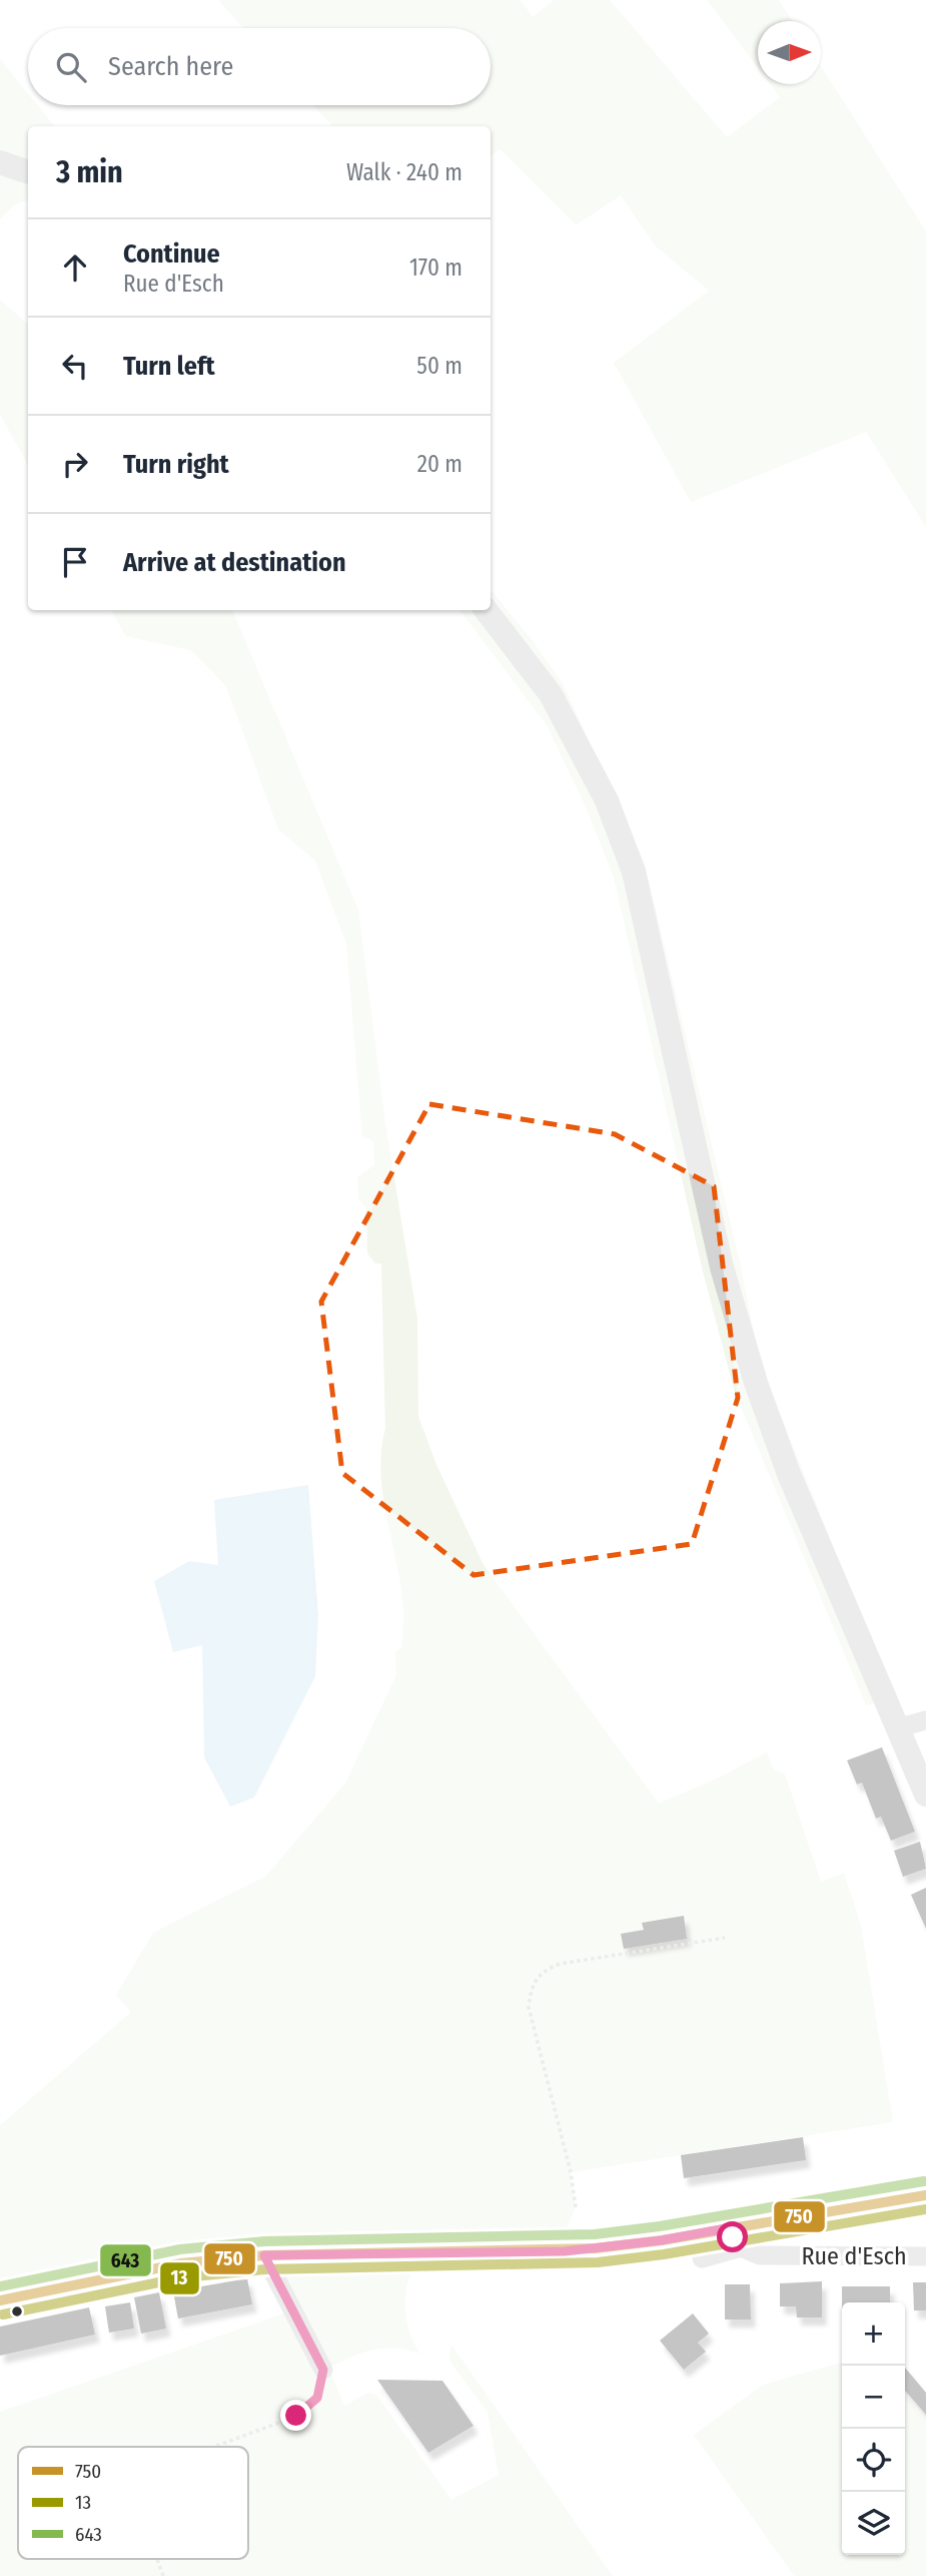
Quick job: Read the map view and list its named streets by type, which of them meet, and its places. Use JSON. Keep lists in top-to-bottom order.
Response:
{
  "streets": {
    "main road": ["Rue d'Esch"]
  },
  "lines": ["transit line 643", "transit line 750", "transit line 13"],
  "legend": ["750", "13", "643"],
  "north": "right",
  "page": {
    "search": "Search here",
    "heading": ["3 min", "Walk · 240 m"],
    "list": [
      ["Continue", "Rue d'Esch", "170 m"],
      ["Turn left", "50 m"],
      ["Turn right", "20 m"],
      "Arrive at destination"
    ],
    "map_buttons": ["+", "−"]
  }
}
